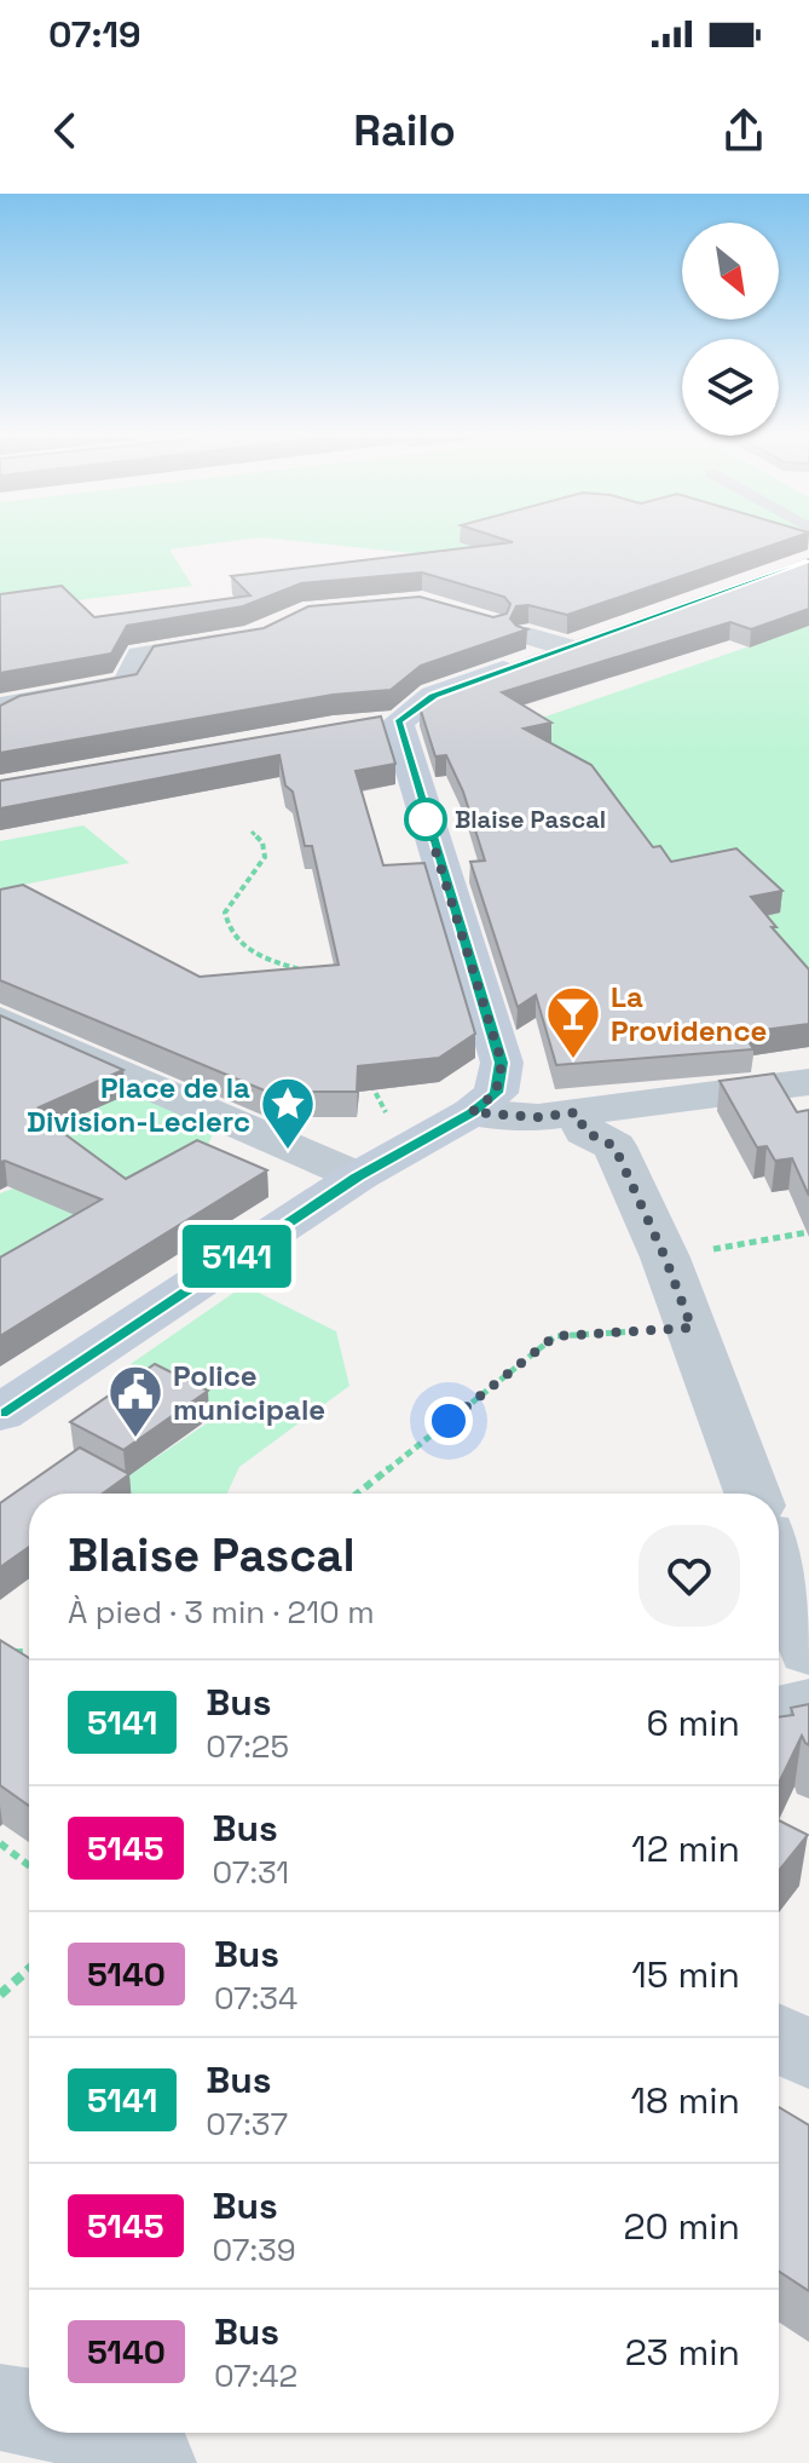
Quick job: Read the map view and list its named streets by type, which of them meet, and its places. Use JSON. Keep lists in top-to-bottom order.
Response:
{
  "places": {
    "other": ["Blaise Pascal"],
    "bar": ["La Providence"],
    "place": ["Place de la Division-Leclerc"],
    "public building": ["Police municipale"]
  },
  "lines": ["bus line 5141"],
  "north": "bottom right",
  "page": {
    "status": "07:19",
    "header": "Railo",
    "on_map": "5141",
    "heading": ["Blaise Pascal", "À pied · 3 min · 210 m"],
    "list": [
      {
        "mark": "5141",
        "name": "Bus",
        "note": "07:25",
        "value": "6 min"
      },
      {
        "mark": "5145",
        "name": "Bus",
        "note": "07:31",
        "value": "12 min"
      },
      {
        "mark": "5140",
        "name": "Bus",
        "note": "07:34",
        "value": "15 min"
      },
      {
        "mark": "5141",
        "name": "Bus",
        "note": "07:37",
        "value": "18 min"
      },
      {
        "mark": "5145",
        "name": "Bus",
        "note": "07:39",
        "value": "20 min"
      },
      {
        "mark": "5140",
        "name": "Bus",
        "note": "07:42",
        "value": "23 min"
      }
    ]
  }
}
